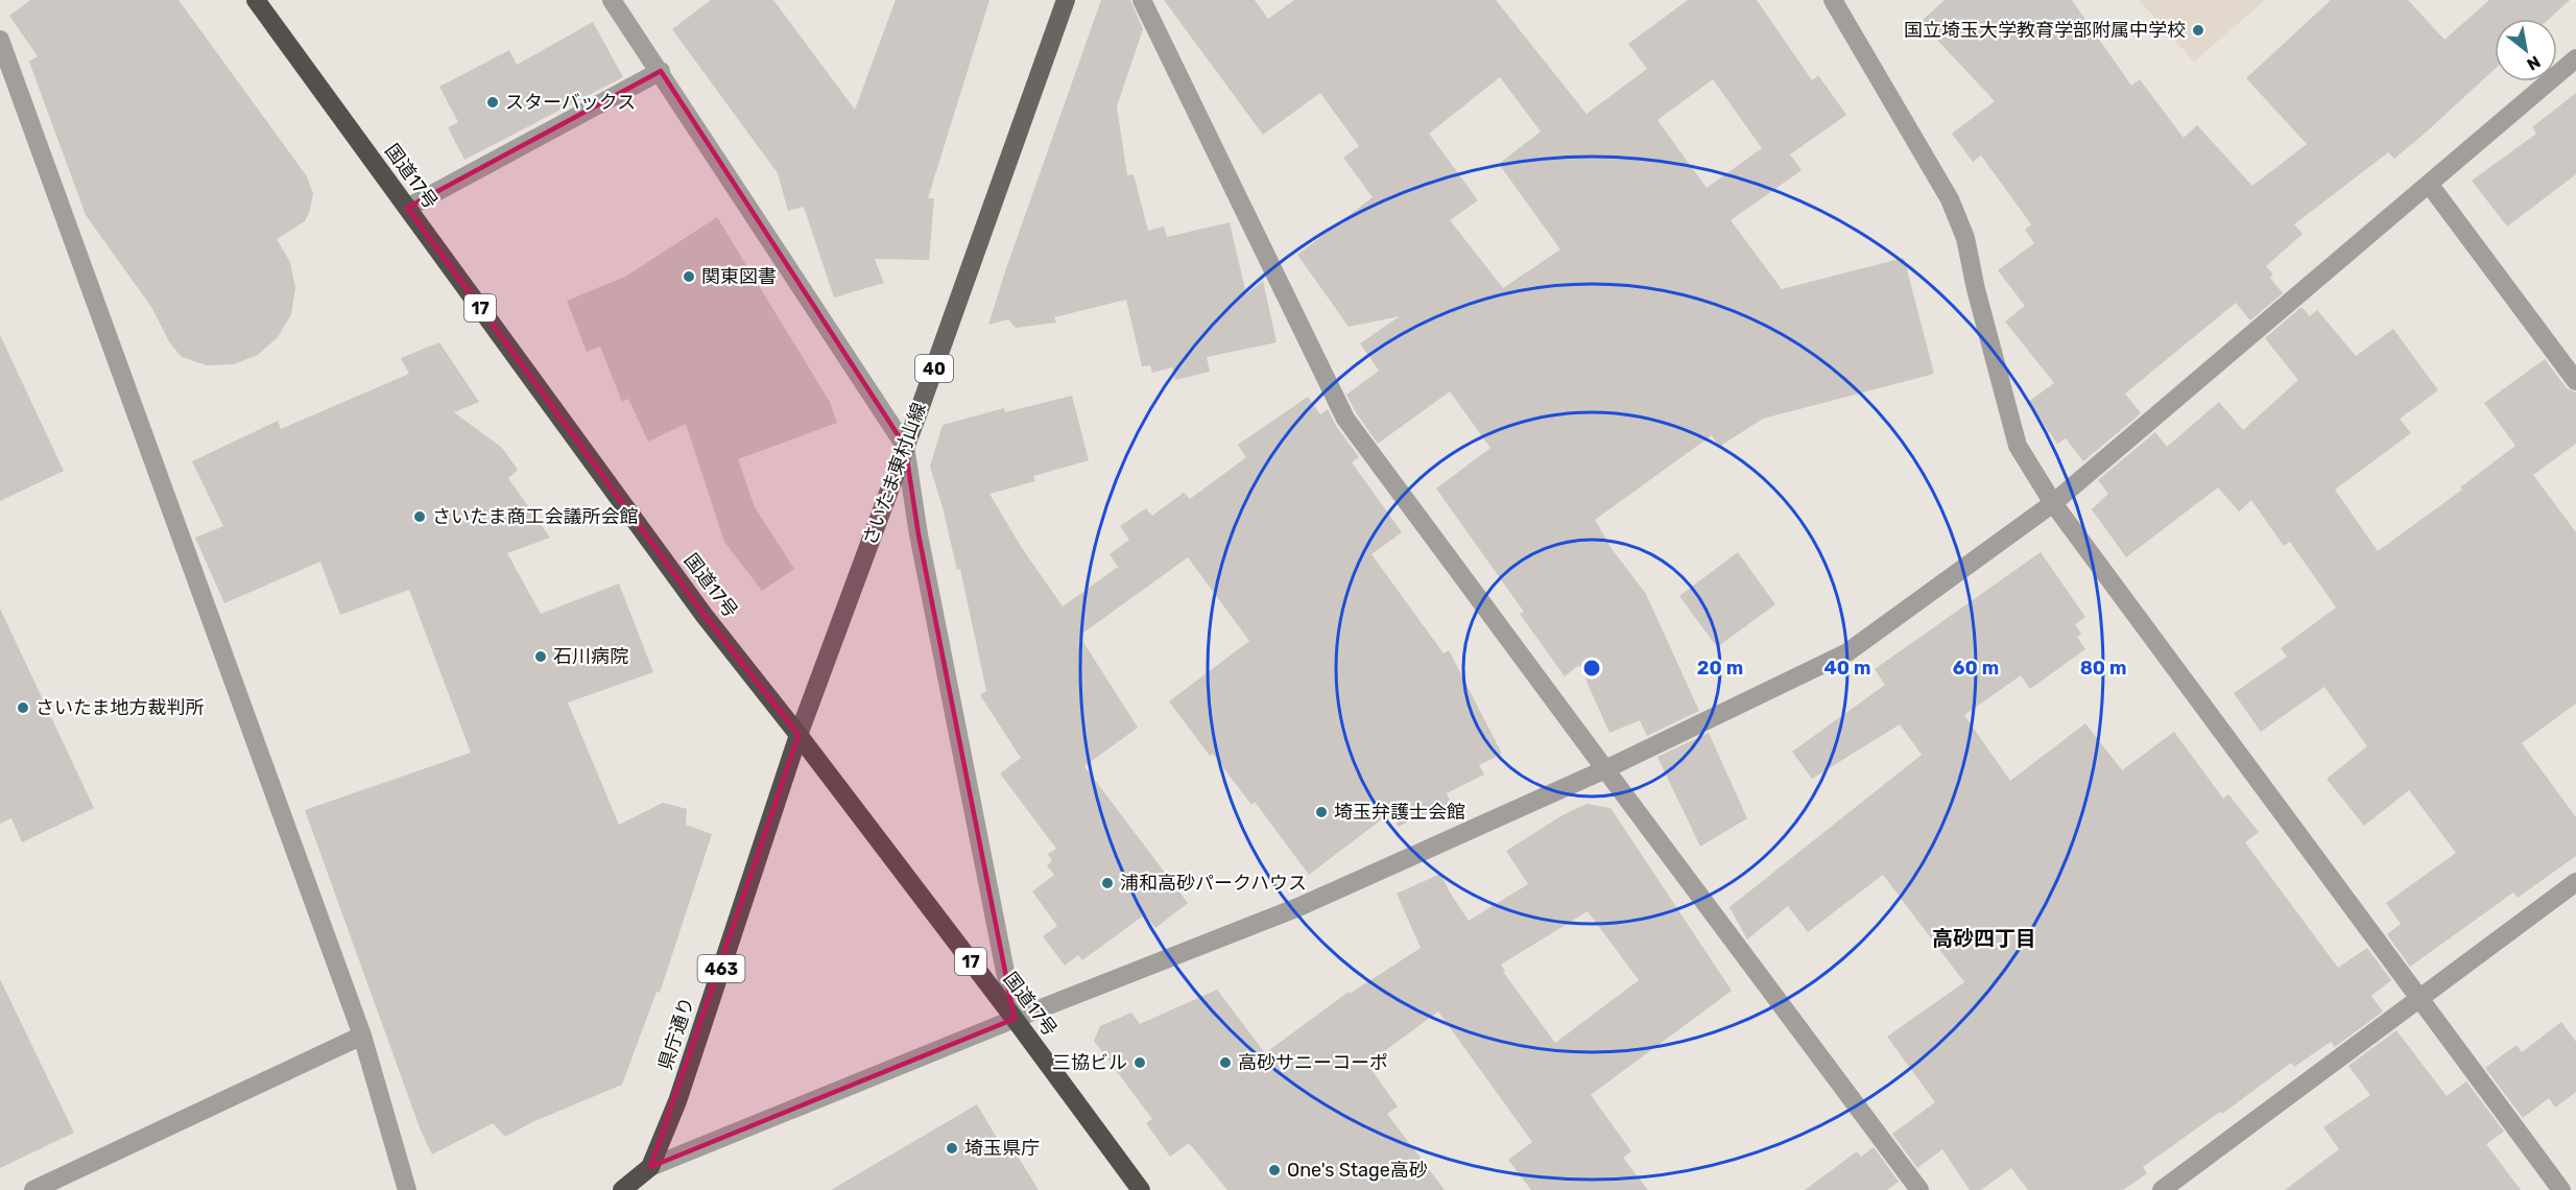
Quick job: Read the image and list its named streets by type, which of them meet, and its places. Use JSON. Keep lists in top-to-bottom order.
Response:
{
  "streets": {
    "highway": [
      "国道17号",
      "17",
      "463",
      "県庁通り"
    ],
    "main road": ["40", "さいたま東村山線"]
  },
  "crossings": [
    ["国道17号", "さいたま東村山線"],
    ["国道17号", "県庁通り"],
    ["さいたま東村山線", "県庁通り"]
  ],
  "districts": ["高砂四丁目"],
  "places": [
    "国立埼玉大学教育学部附属中学校",
    "スターバックス",
    "関東図書",
    "さいたま商工会議所会館",
    "石川病院",
    "さいたま地方裁判所",
    "埼玉弁護士会館",
    "浦和高砂パークハウス",
    "三協ビル",
    "高砂サニーコーポ",
    "埼玉県庁",
    "One's Stage高砂"
  ],
  "north": "bottom right",
  "rings": [
    "20 m",
    "40 m",
    "60 m",
    "80 m"
  ]
}
